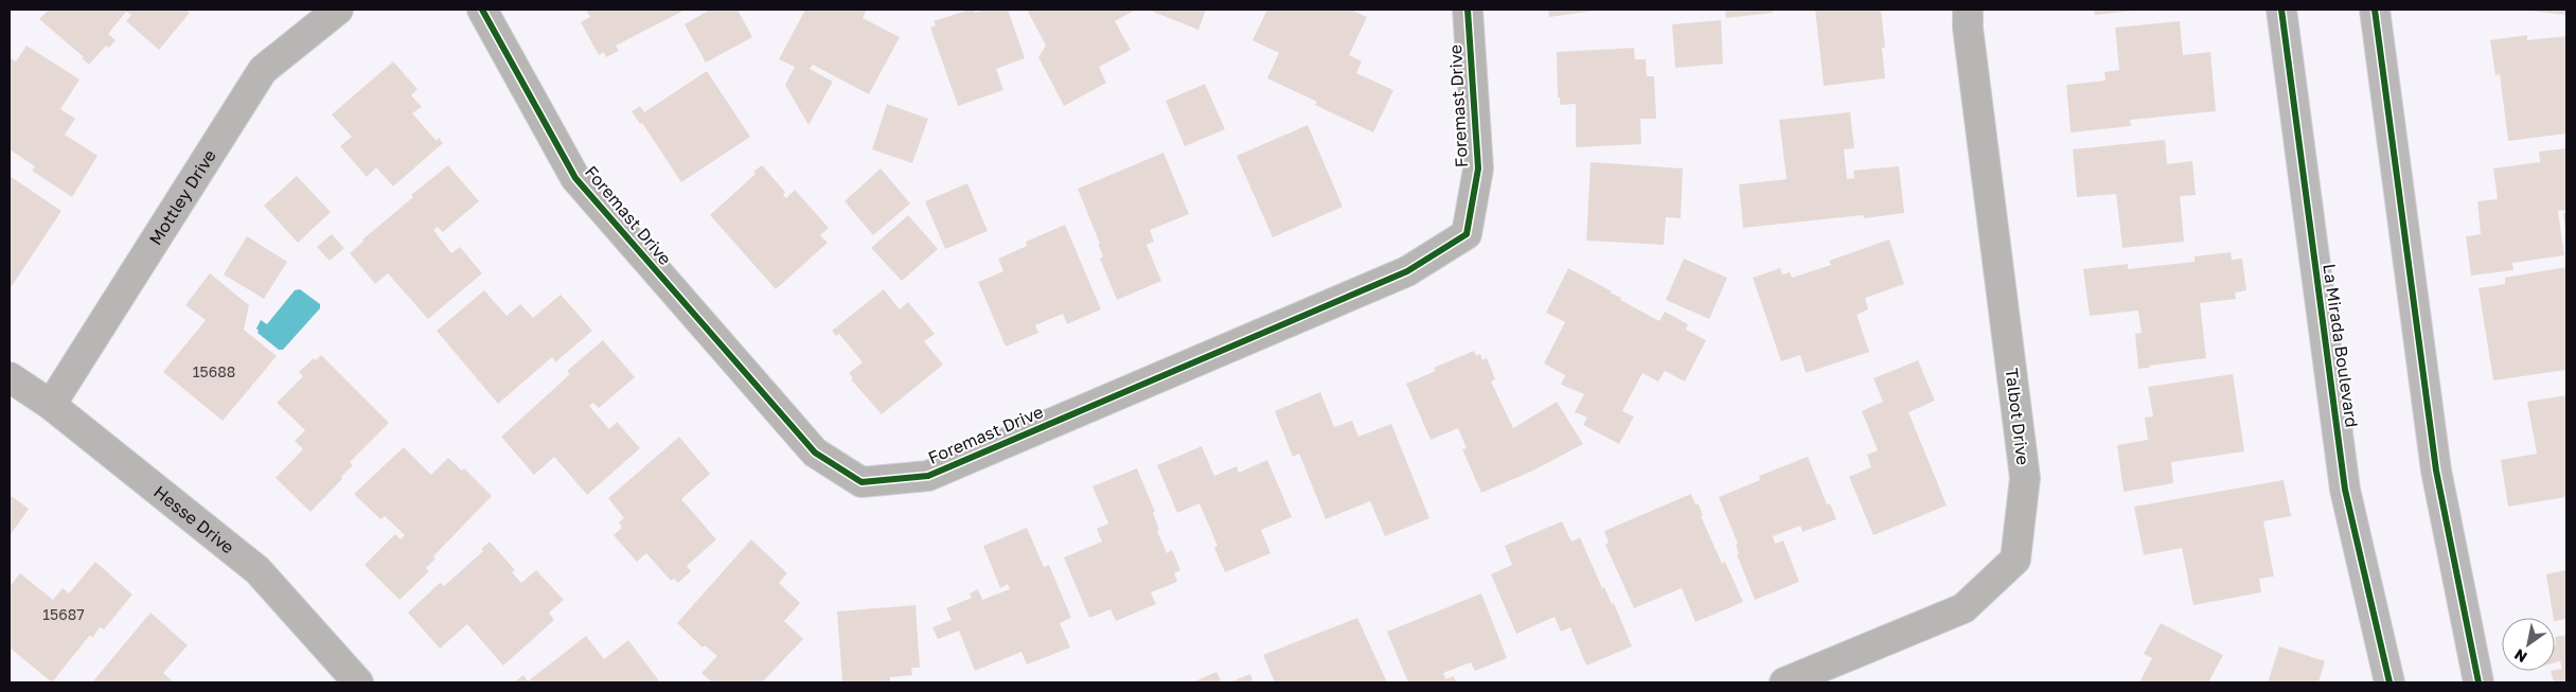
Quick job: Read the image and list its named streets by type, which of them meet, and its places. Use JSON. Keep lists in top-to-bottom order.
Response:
{
  "streets": {
    "main road": ["La Mirada Boulevard"],
    "street": [
      "Foremast Drive",
      "Mottley Drive",
      "Talbot Drive",
      "Hesse Drive"
    ]
  },
  "crossings": [
    ["Mottley Drive", "Hesse Drive"]
  ],
  "house_numbers": ["15688", "15687"],
  "north": "bottom left"
}
